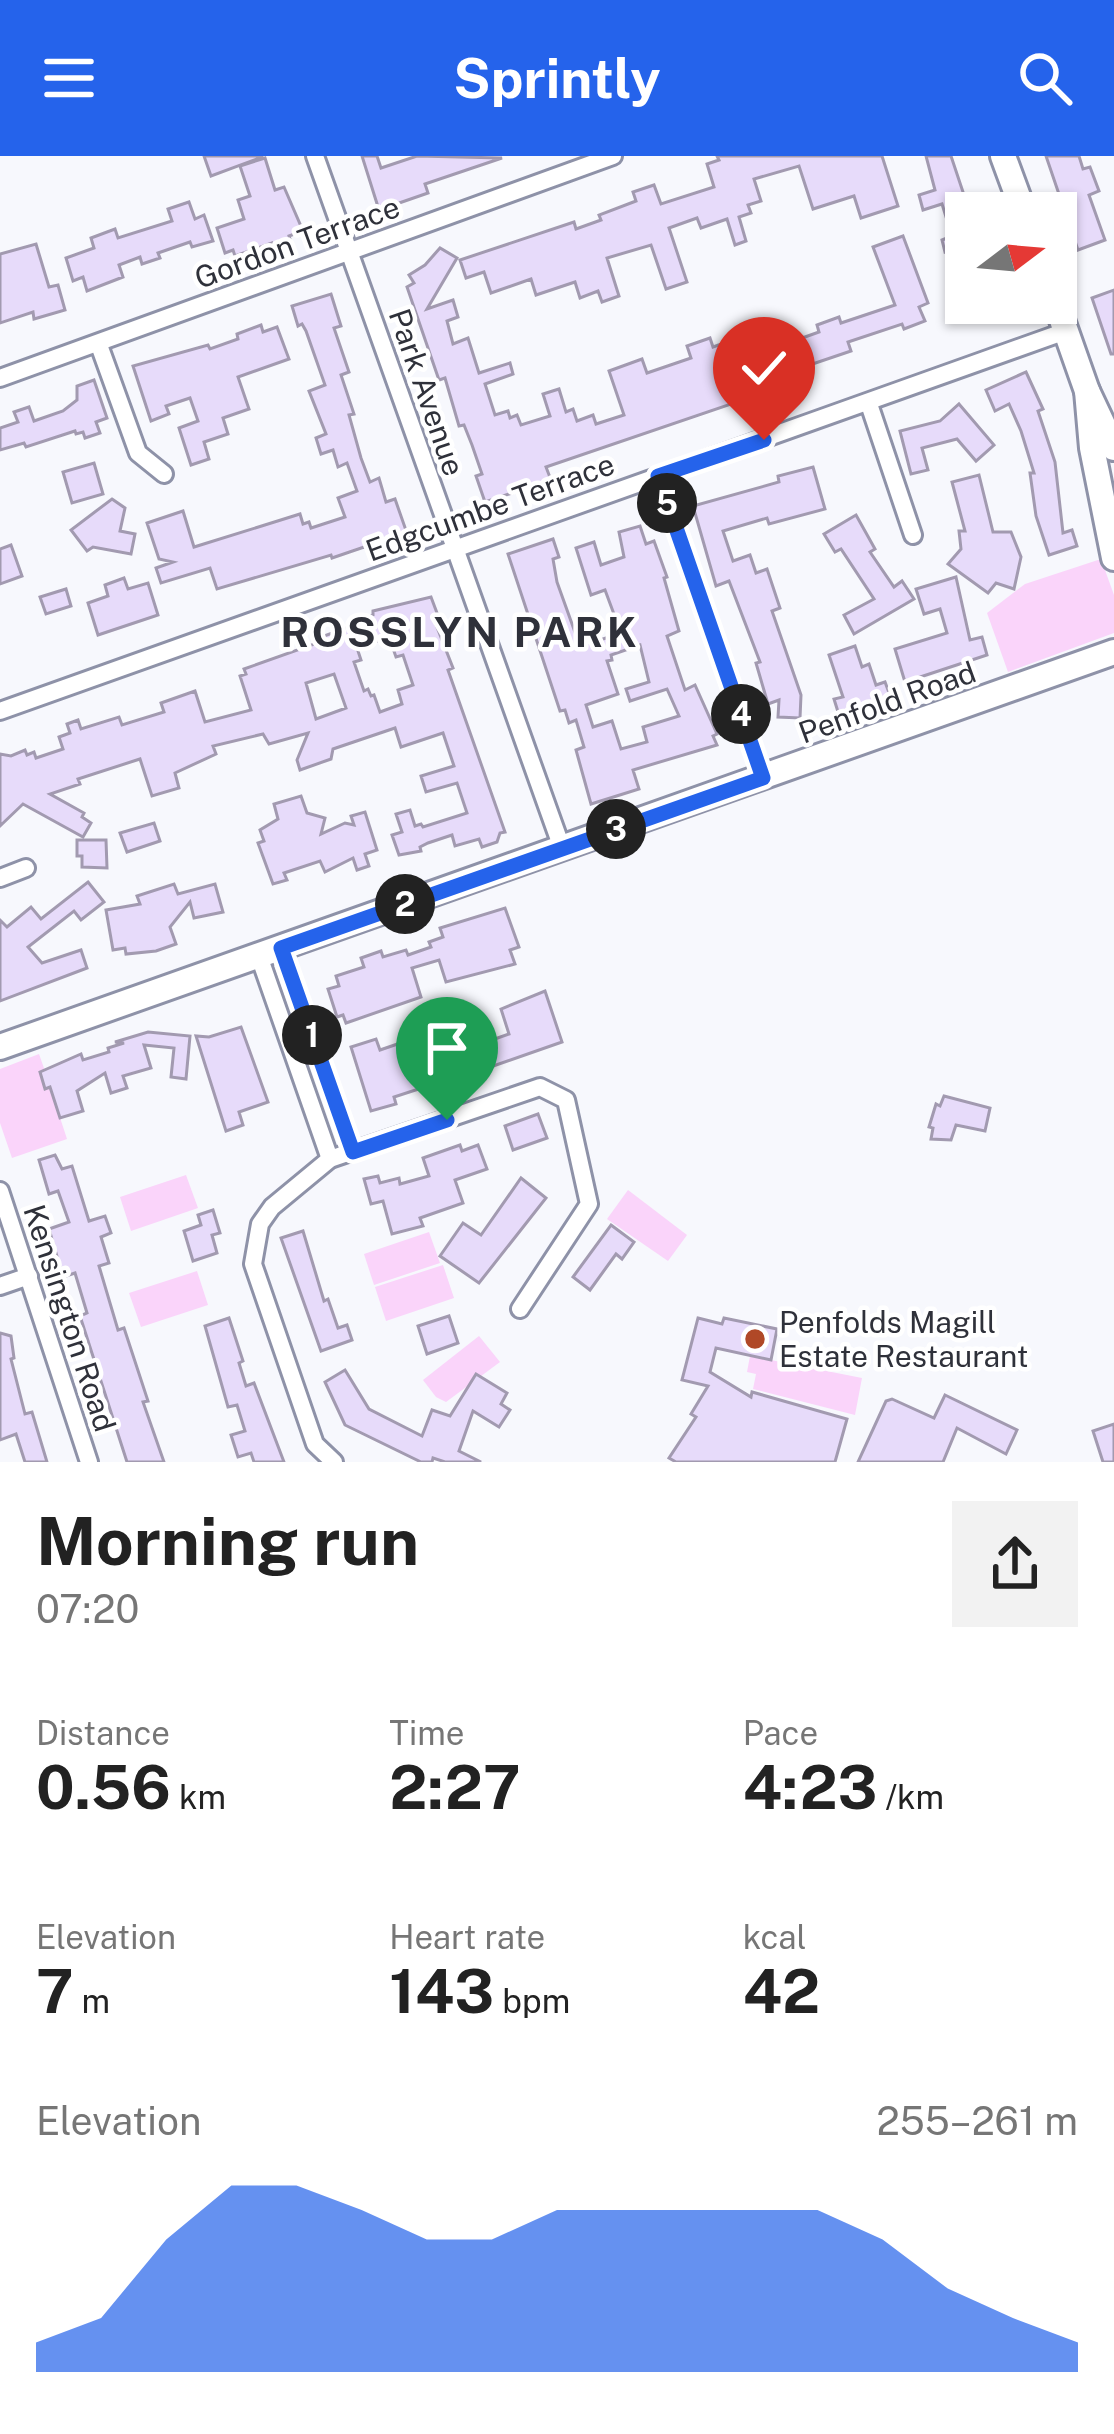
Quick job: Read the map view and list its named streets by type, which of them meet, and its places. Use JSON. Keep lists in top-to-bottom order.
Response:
{
  "streets": {
    "main road": ["Penfold Road"],
    "street": [
      "Gordon Terrace",
      "Park Avenue",
      "Edgcumbe Terrace",
      "Kensington Road"
    ]
  },
  "crossings": [
    ["Gordon Terrace", "Park Avenue"],
    ["Park Avenue", "Edgcumbe Terrace"],
    ["Park Avenue", "Penfold Road"]
  ],
  "districts": ["ROSSLYN PARK"],
  "places": ["Penfolds Magill Estate Restaurant"],
  "north": "right",
  "page": {
    "header": "Sprintly",
    "pins": [
      "5",
      "4",
      "3",
      "2",
      "1"
    ],
    "heading": ["Morning run", "07:20"],
    "stats": [
      ["Distance", "0.56 km"],
      ["Time", "2:27"],
      ["Pace", "4:23 /km"],
      ["Elevation", "7 m"],
      ["Heart rate", "143 bpm"],
      ["kcal", "42"]
    ],
    "chart": ["Elevation", "255–261 m"]
  }
}
